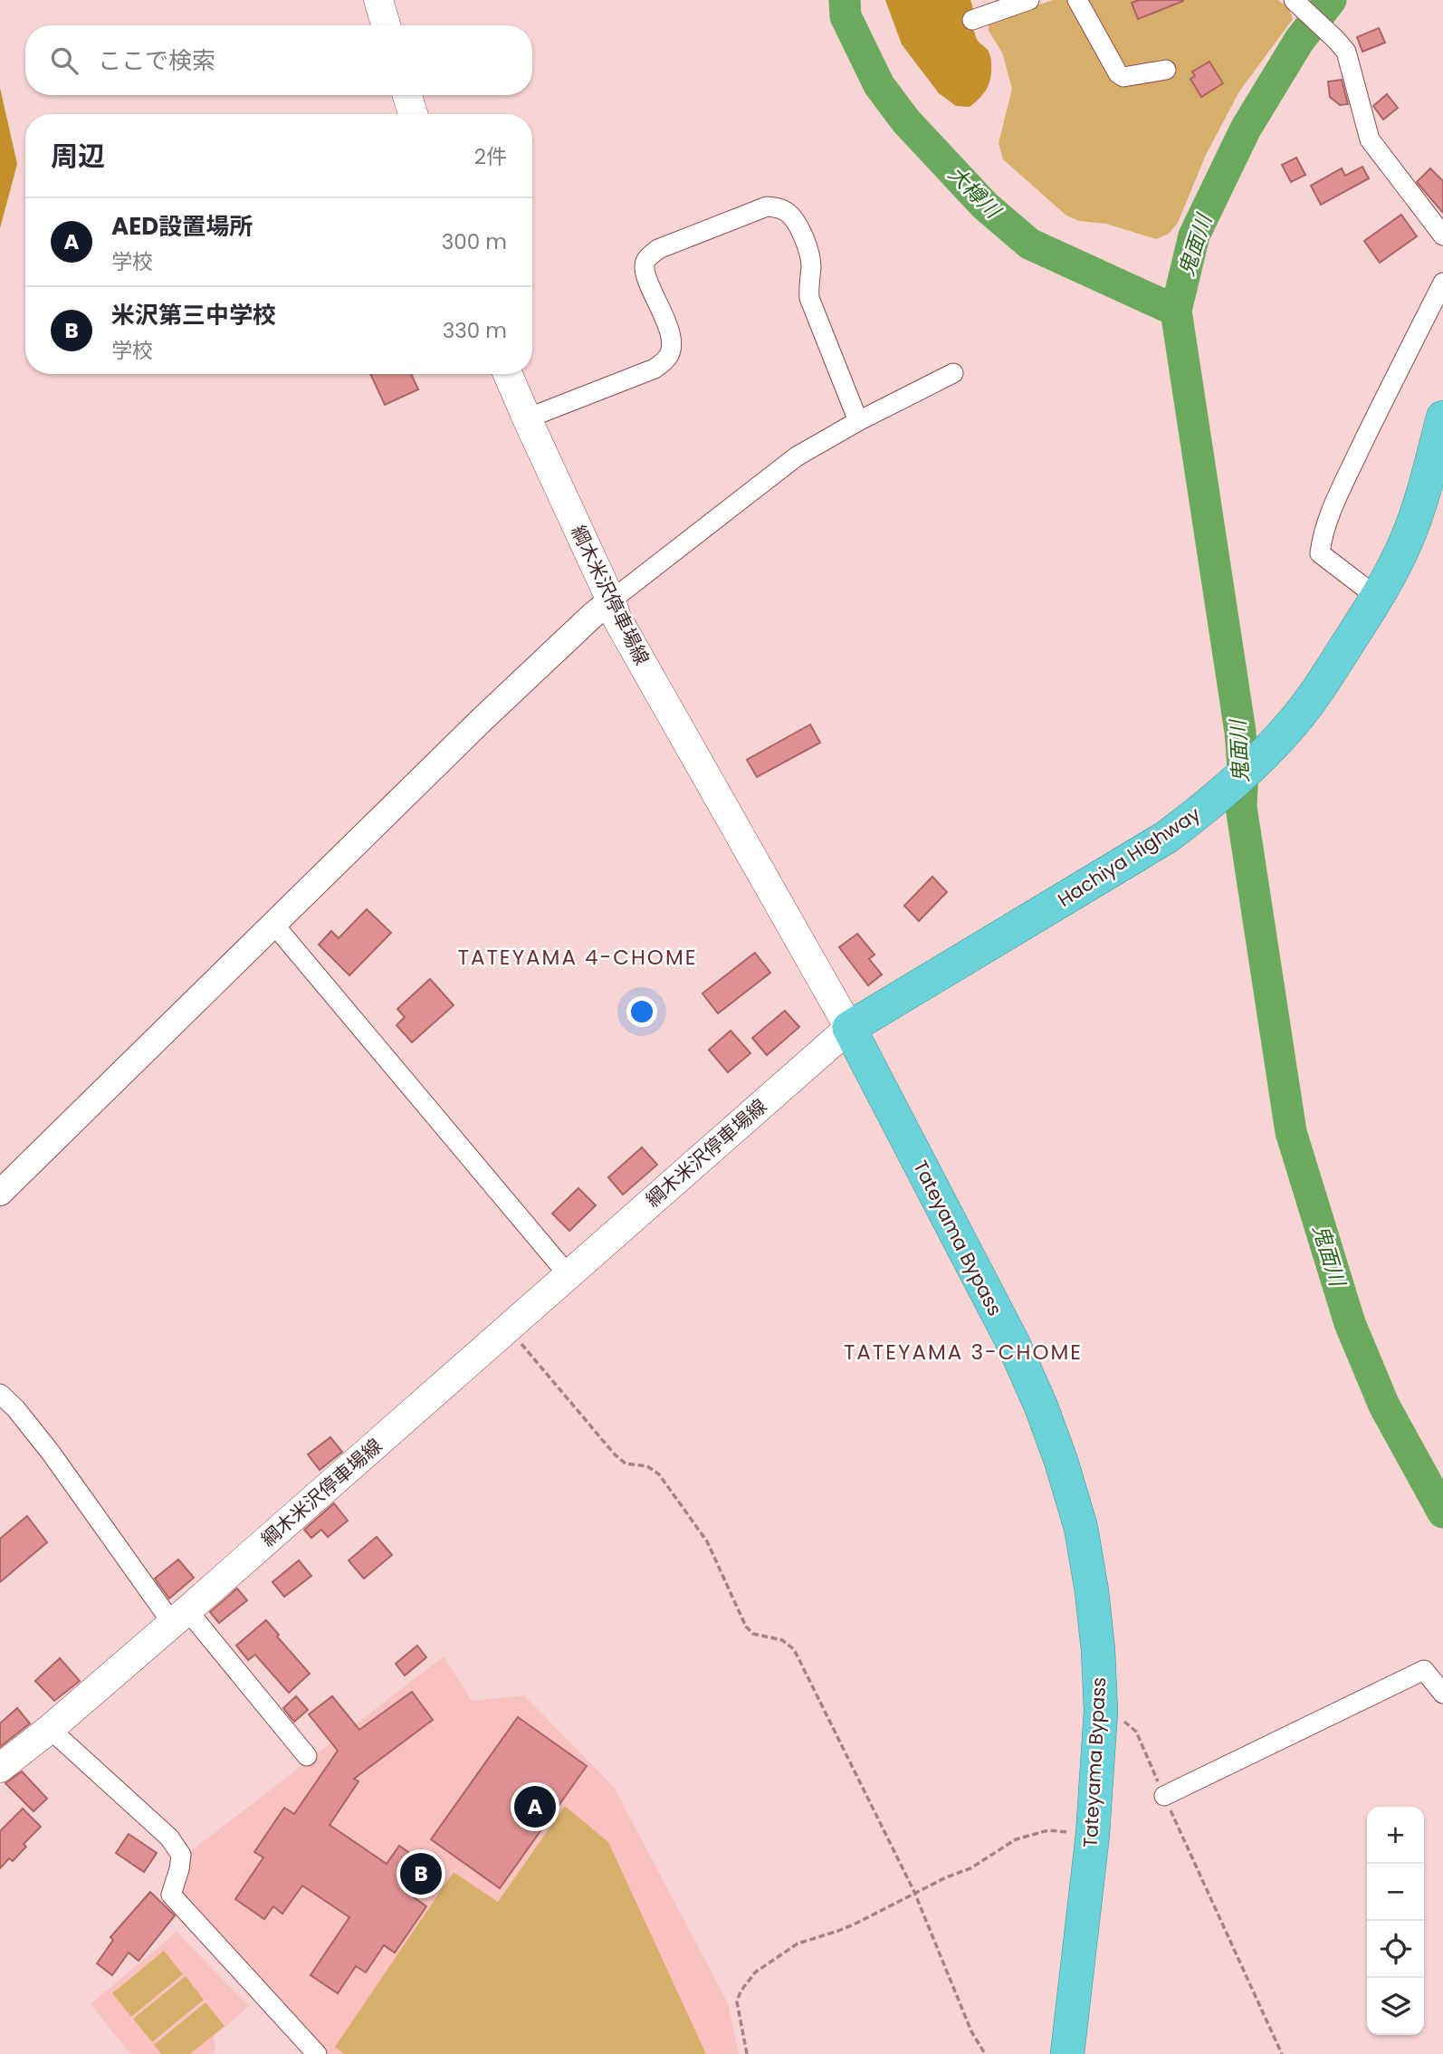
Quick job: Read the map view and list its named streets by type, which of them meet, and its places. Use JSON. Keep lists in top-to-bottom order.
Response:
{
  "streets": {
    "highway": ["Hachiya Highway", "Tateyama Bypass"],
    "main road": ["綱木米沢停車場線"]
  },
  "crossings": [
    ["綱木米沢停車場線", "Hachiya Highway"],
    ["綱木米沢停車場線", "Tateyama Bypass"],
    ["Hachiya Highway", "Tateyama Bypass"]
  ],
  "districts": ["TATEYAMA 4-CHOME", "TATEYAMA 3-CHOME"],
  "water": ["大樽川", "鬼面川"],
  "page": {
    "search": "ここで検索",
    "heading": ["周辺", "2件"],
    "list": [
      {
        "mark": "A",
        "name": "AED設置場所",
        "note": "学校",
        "value": "300 m"
      },
      {
        "mark": "B",
        "name": "米沢第三中学校",
        "note": "学校",
        "value": "330 m"
      }
    ],
    "pins": ["A", "B"],
    "map_buttons": ["+", "−"]
  }
}
